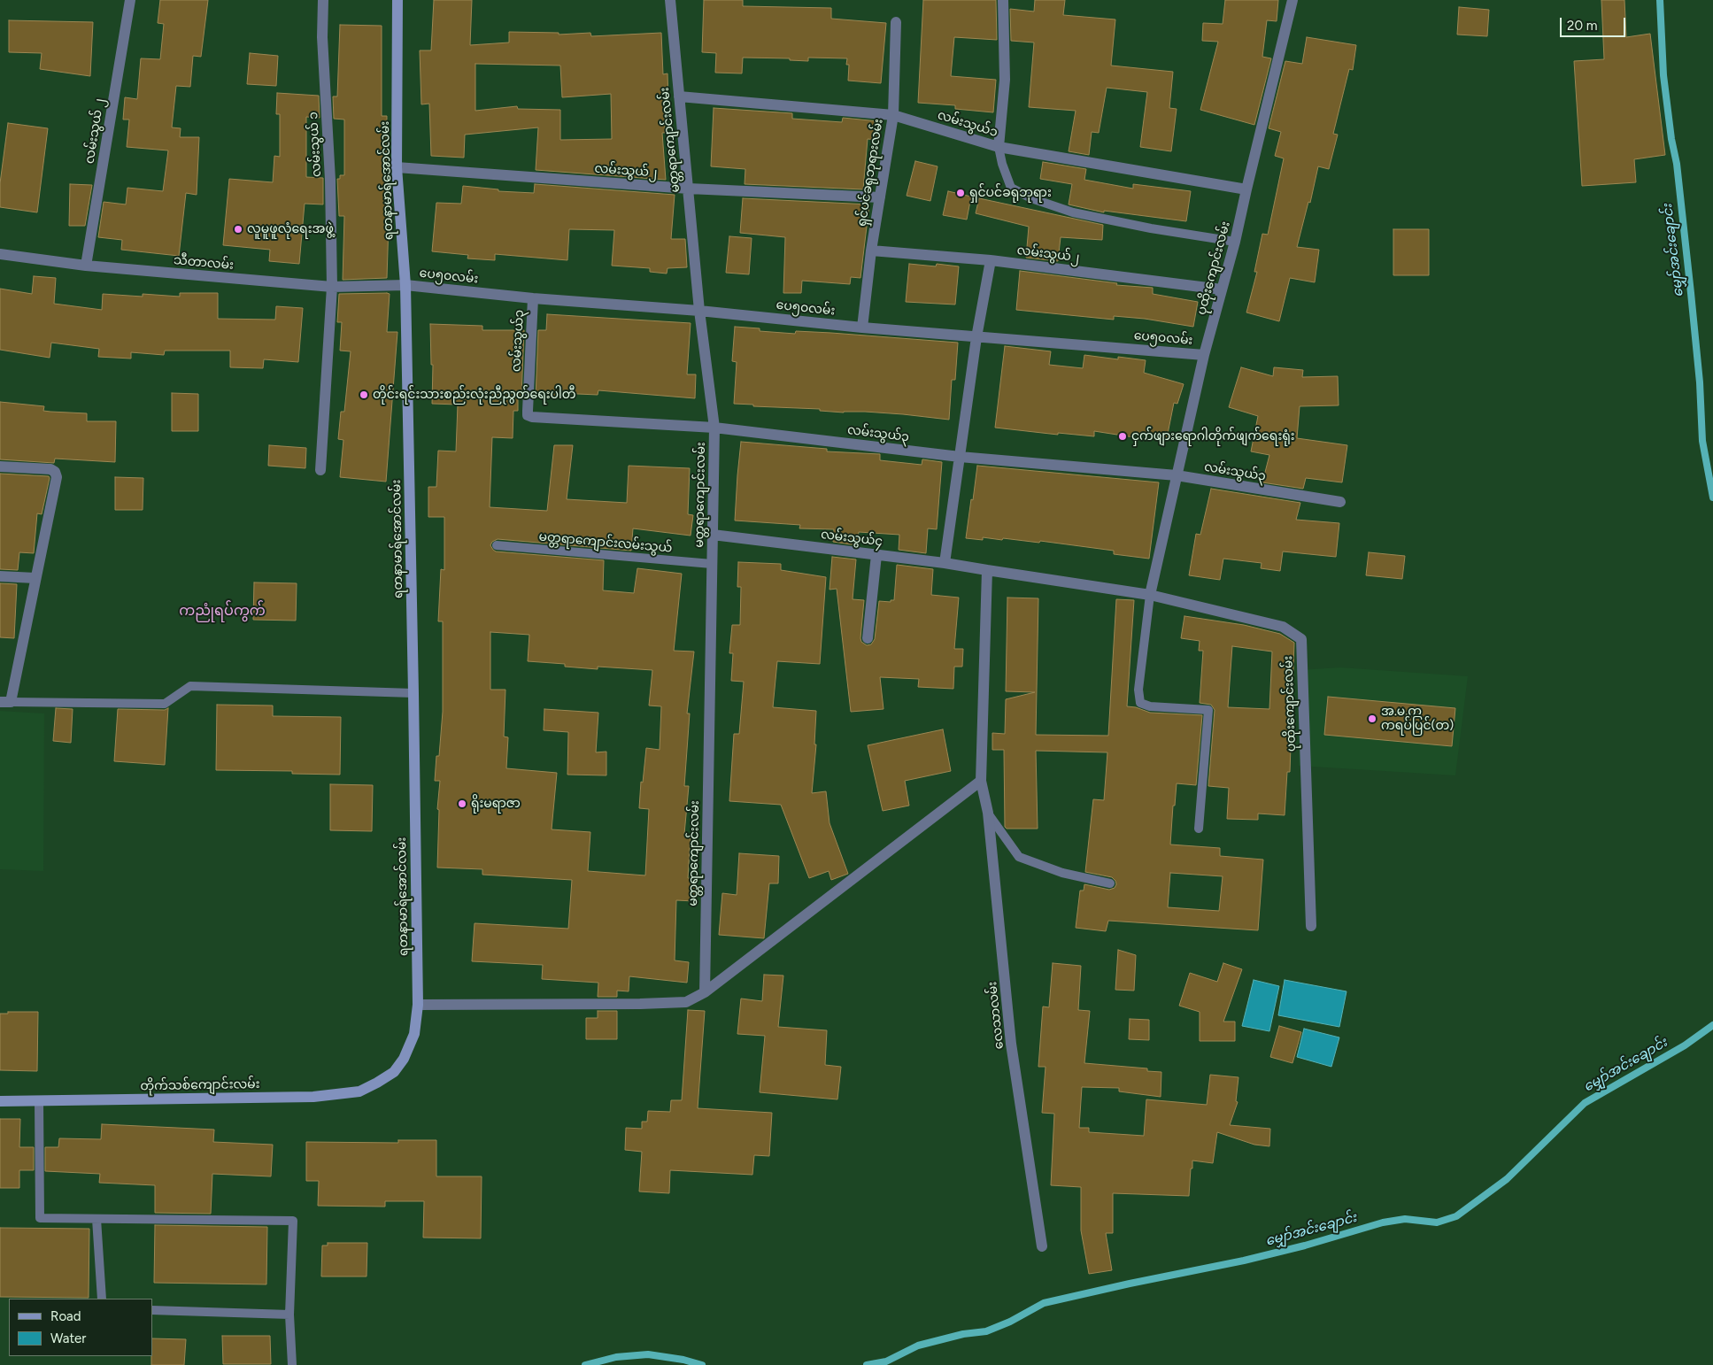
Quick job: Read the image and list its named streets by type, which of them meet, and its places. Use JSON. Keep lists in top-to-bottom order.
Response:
{
  "streets": {
    "street": [
      "လမ်းသွယ်၁",
      "လမ်းသွယ် ၂",
      "မတ္တရာကျောင်းလမ်း",
      "လမ်းသွယ် ၁",
      "လမ်းသွယ်၂",
      "ရှင်ပင်ခရုဘုရားလမ်း",
      "ရတနာမာရ်အောင်လမ်း",
      "သီတာလမ်း",
      "ပုထိုးကျောင်းလမ်း",
      "ပေ၅၀လမ်း",
      "လမ်းသွယ်၃",
      "လမ်းသွယ်၄",
      "လေသာလမ်း",
      "တိုက်သစ်ကျောင်းလမ်း"
    ],
    "lane": ["မတ္တရာကျောင်းလမ်းသွယ်"]
  },
  "crossings": [
    ["လမ်းသွယ်၁", "မတ္တရာကျောင်းလမ်း"],
    ["လမ်းသွယ်၁", "ရှင်ပင်ခရုဘုရားလမ်း"],
    ["လမ်းသွယ်၁", "ပုထိုးကျောင်းလမ်း"],
    ["လမ်းသွယ် ၂", "သီတာလမ်း"],
    ["မတ္တရာကျောင်းလမ်း", "လမ်းသွယ်၂"],
    ["မတ္တရာကျောင်းလမ်း", "ပေ၅၀လမ်း"],
    ["မတ္တရာကျောင်းလမ်း", "လမ်းသွယ်၃"],
    ["မတ္တရာကျောင်းလမ်း", "လမ်းသွယ်၄"],
    ["မတ္တရာကျောင်းလမ်း", "မတ္တရာကျောင်းလမ်းသွယ်"],
    ["လမ်းသွယ် ၁", "သီတာလမ်း"],
    ["လမ်းသွယ်၂", "ရှင်ပင်ခရုဘုရားလမ်း"],
    ["လမ်းသွယ်၂", "ရတနာမာရ်အောင်လမ်း"],
    ["လမ်းသွယ်၂", "ပုထိုးကျောင်းလမ်း"],
    ["ရှင်ပင်ခရုဘုရားလမ်း", "ပေ၅၀လမ်း"],
    ["ရတနာမာရ်အောင်လမ်း", "သီတာလမ်း"],
    ["ရတနာမာရ်အောင်လမ်း", "ပေ၅၀လမ်း"],
    ["ရတနာမာရ်အောင်လမ်း", "တိုက်သစ်ကျောင်းလမ်း"],
    ["သီတာလမ်း", "ပေ၅၀လမ်း"],
    ["ပုထိုးကျောင်းလမ်း", "ပေ၅၀လမ်း"],
    ["ပုထိုးကျောင်းလမ်း", "လမ်းသွယ်၃"],
    ["ပုထိုးကျောင်းလမ်း", "လမ်းသွယ်၄"],
    ["ပေ၅၀လမ်း", "လမ်းသွယ်၃"]
  ],
  "districts": ["ကညုံရပ်ကွက်"],
  "water": ["မျှော်အင်းချောင်း"],
  "places": [
    "ရှင်ပင်ခရုဘုရား",
    "လူမူဖူလုံရေးအဖွဲ့",
    "တိုင်းရင်းသားစည်းလုံးညီညွတ်ရေးပါတီ",
    "ငှက်ဖျားရောဂါတိုက်ဖျက်ရေးရုံး",
    "အ.မ.က ကရပ်ပြင်(တ)",
    "ရိုးမရာဇာ"
  ],
  "legend": ["Road", "Water"],
  "scale_bar": "20 m"
}
